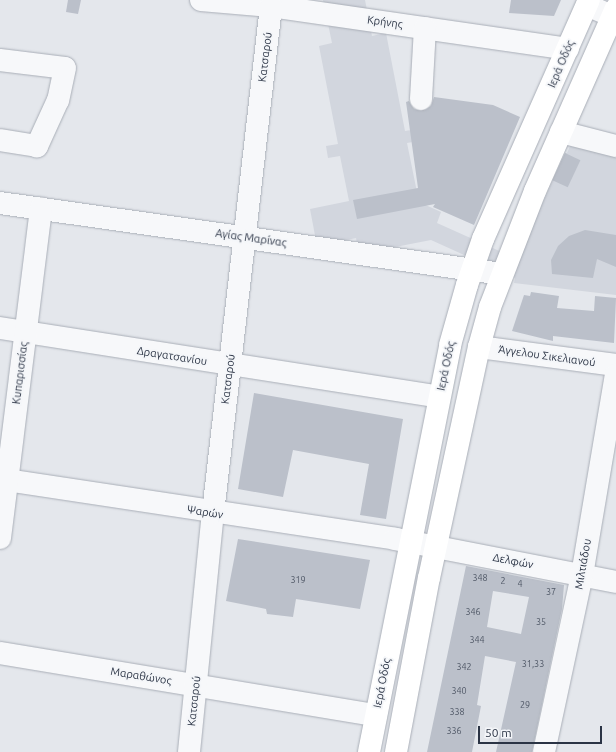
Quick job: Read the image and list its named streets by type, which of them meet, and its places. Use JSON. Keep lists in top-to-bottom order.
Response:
{
  "streets": {
    "main road": ["Ιερά Οδός"],
    "street": [
      "Κρήνης",
      "Κατσαρού",
      "Αγίας Μαρίνας",
      "Δραγατσανίου",
      "Άγγελου Σικελιανού",
      "Κυπαρισσίας",
      "Ψαρών",
      "Δελφών",
      "Μιλτιάδου",
      "Μαραθώνος"
    ]
  },
  "crossings": [
    ["Κρήνης", "Κατσαρού"],
    ["Κρήνης", "Ιερά Οδός"],
    ["Κατσαρού", "Αγίας Μαρίνας"],
    ["Κατσαρού", "Δραγατσανίου"],
    ["Κατσαρού", "Ψαρών"],
    ["Κατσαρού", "Μαραθώνος"],
    ["Ιερά Οδός", "Αγίας Μαρίνας"],
    ["Ιερά Οδός", "Δραγατσανίου"],
    ["Ιερά Οδός", "Ψαρών"],
    ["Ιερά Οδός", "Δελφών"],
    ["Ιερά Οδός", "Μαραθώνος"],
    ["Αγίας Μαρίνας", "Κυπαρισσίας"],
    ["Δραγατσανίου", "Κυπαρισσίας"],
    ["Κυπαρισσίας", "Ψαρών"],
    ["Ψαρών", "Δελφών"],
    ["Δελφών", "Μιλτιάδου"]
  ],
  "house_numbers": [
    "348",
    "319",
    "2",
    "4",
    "37",
    "346",
    "35",
    "344",
    "31,33",
    "342",
    "340",
    "29",
    "338",
    "336"
  ],
  "scale_bar": "50 m"
}
